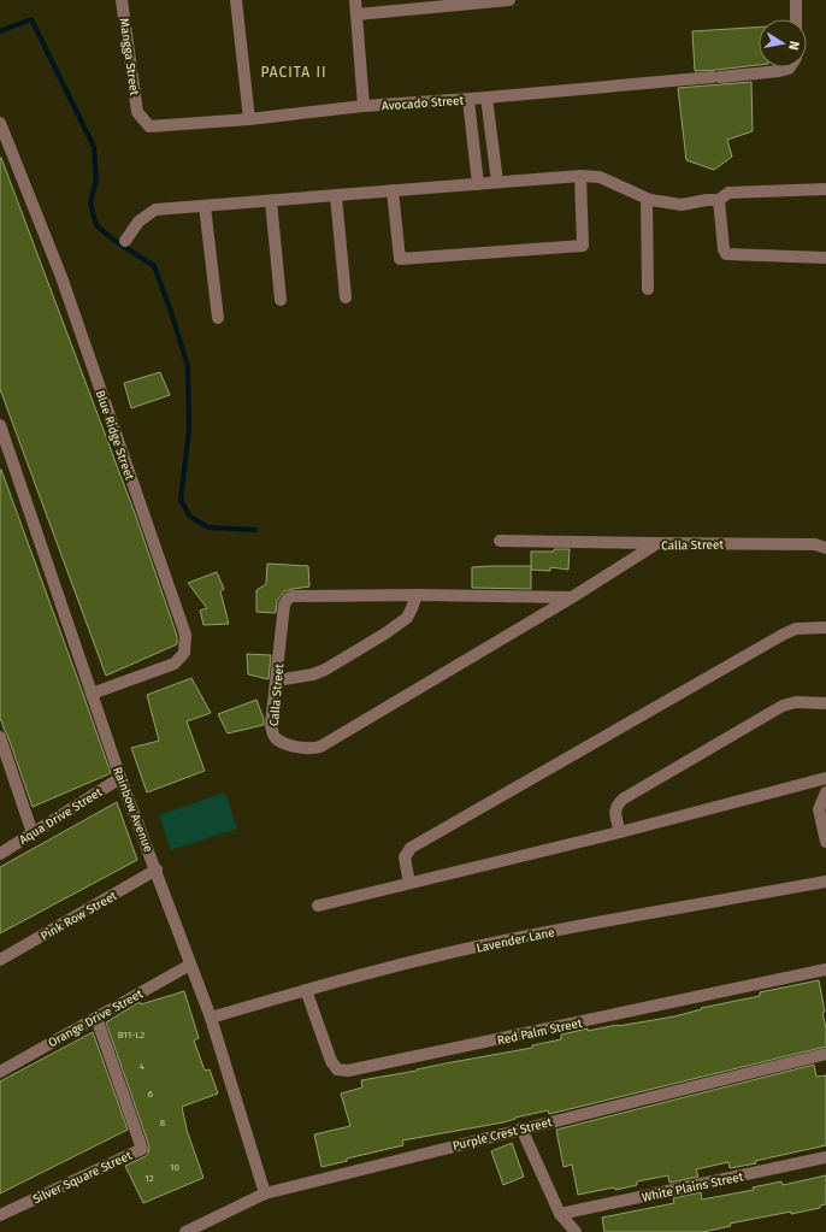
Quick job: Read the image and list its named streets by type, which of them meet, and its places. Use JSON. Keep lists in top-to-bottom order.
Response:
{
  "streets": {
    "street": [
      "Mangga Street",
      "Avocado Street",
      "Blue Ridge Street",
      "Calla Street",
      "Rainbow Avenue",
      "Aqua Drive Street",
      "Pink Row Street",
      "Lavender Lane",
      "Orange Drive Street",
      "Red Palm Street",
      "Purple Crest Street",
      "Silver Square Street",
      "White Plains Street"
    ]
  },
  "crossings": [
    ["Mangga Street", "Avocado Street"],
    ["Blue Ridge Street", "Rainbow Avenue"],
    ["Rainbow Avenue", "Aqua Drive Street"],
    ["Rainbow Avenue", "Pink Row Street"],
    ["Rainbow Avenue", "Lavender Lane"],
    ["Rainbow Avenue", "Orange Drive Street"],
    ["Rainbow Avenue", "Purple Crest Street"],
    ["Lavender Lane", "Red Palm Street"],
    ["Orange Drive Street", "Silver Square Street"]
  ],
  "districts": ["PACITA II"],
  "house_numbers": [
    "B11-L2",
    "4",
    "6",
    "8",
    "10",
    "12"
  ],
  "north": "right"
}
